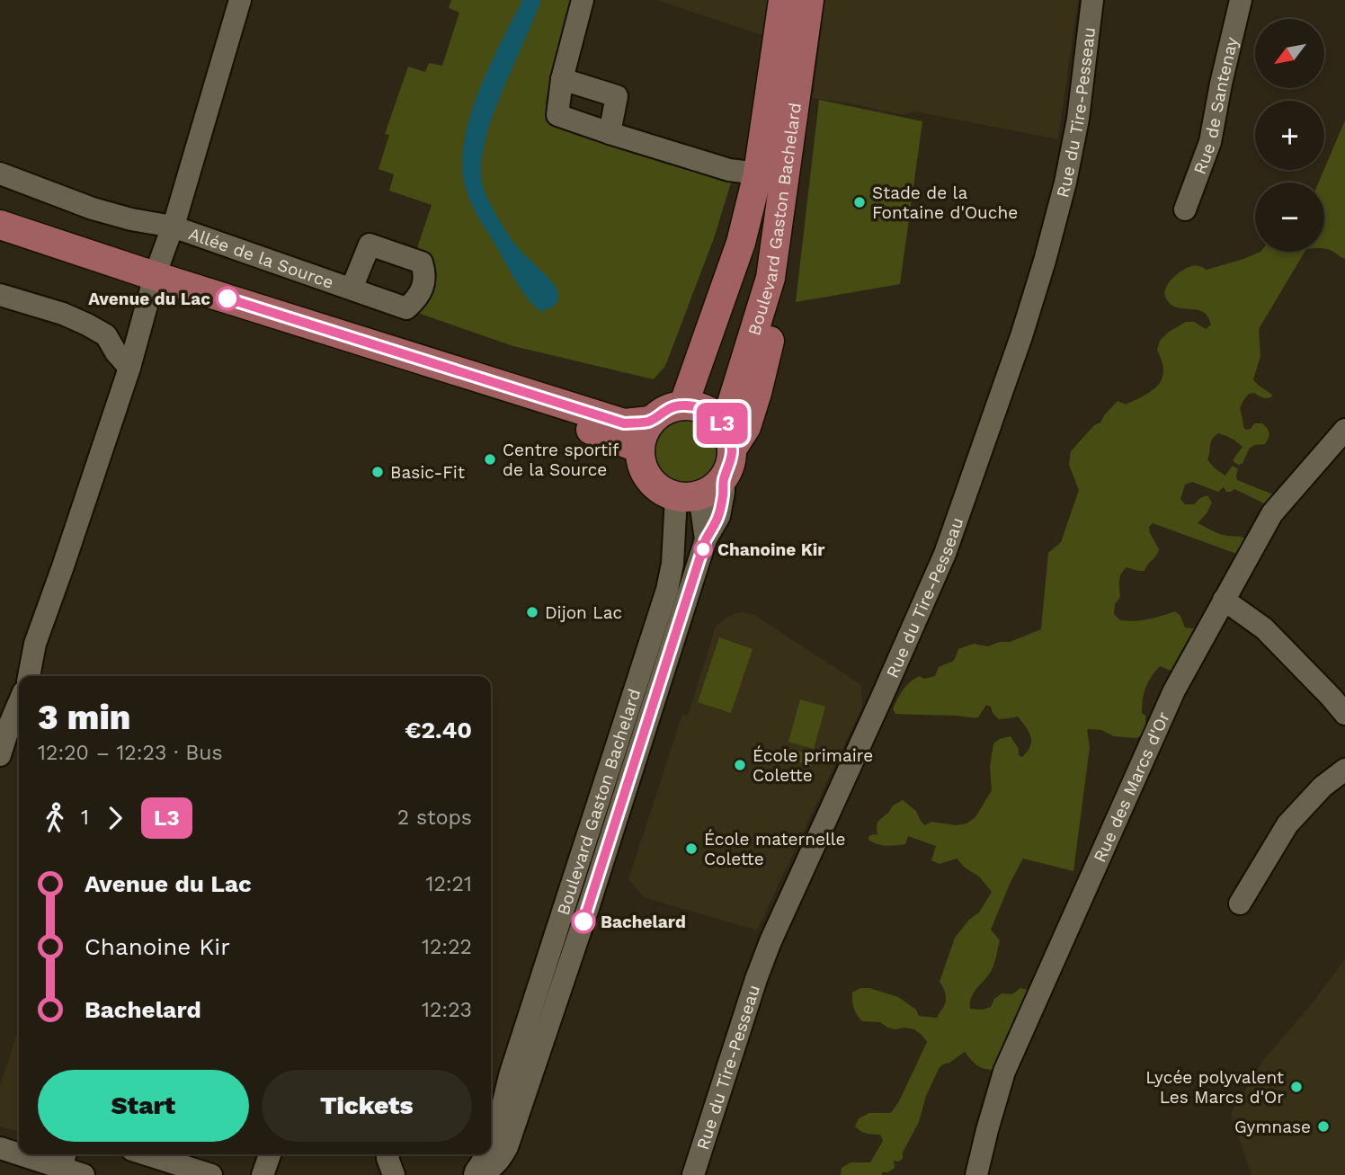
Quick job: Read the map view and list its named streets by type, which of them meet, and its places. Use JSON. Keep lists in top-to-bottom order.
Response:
{
  "streets": {
    "main road": ["Boulevard Gaston Bachelard"],
    "street": [
      "Rue de Santenay",
      "Rue du Tire-Pesseau",
      "Allée de la Source",
      "Rue des Marcs d'Or"
    ]
  },
  "places": [
    "Stade de la Fontaine d'Ouche",
    "Avenue du Lac",
    "Centre sportif de la Source",
    "Basic-Fit",
    "Chanoine Kir",
    "Dijon Lac",
    "École primaire Colette",
    "École maternelle Colette",
    "Bachelard",
    "Lycée polyvalent Les Marcs d'Or",
    "Gymnase"
  ],
  "lines": ["bus line L3"],
  "north": "bottom left",
  "page": {
    "on_map": "L3",
    "map_buttons": ["+", "−"],
    "heading": ["3 min", "12:20 – 12:23 · Bus", "€2.40"],
    "legs": ["1", "L3", "2 stops"],
    "list": [
      {
        "name": "Avenue du Lac",
        "value": "12:21"
      },
      {
        "name": "Chanoine Kir",
        "value": "12:22"
      },
      {
        "name": "Bachelard",
        "value": "12:23"
      }
    ],
    "buttons": ["Start", "Tickets"]
  }
}
